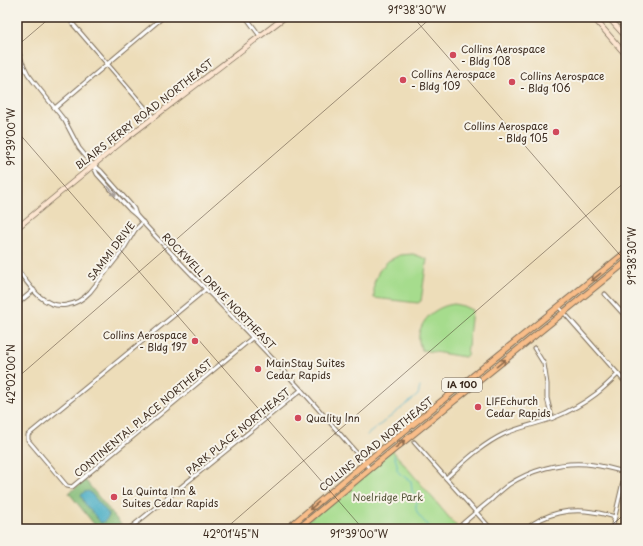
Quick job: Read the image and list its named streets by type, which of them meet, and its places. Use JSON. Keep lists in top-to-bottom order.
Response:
{
  "streets": {
    "highway": ["IA 100", "COLLINS ROAD NORTHEAST"],
    "main road": ["BLAIRS FERRY ROAD NORTHEAST"],
    "street": [
      "SAMMI DRIVE",
      "ROCKWELL DRIVE NORTHEAST",
      "CONTINENTAL PLACE NORTHEAST",
      "PARK PLACE NORTHEAST"
    ]
  },
  "crossings": [
    ["BLAIRS FERRY ROAD NORTHEAST", "ROCKWELL DRIVE NORTHEAST"],
    ["SAMMI DRIVE", "ROCKWELL DRIVE NORTHEAST"],
    ["ROCKWELL DRIVE NORTHEAST", "CONTINENTAL PLACE NORTHEAST"],
    ["ROCKWELL DRIVE NORTHEAST", "PARK PLACE NORTHEAST"],
    ["ROCKWELL DRIVE NORTHEAST", "COLLINS ROAD NORTHEAST"]
  ],
  "parks": ["Noelridge Park"],
  "places": [
    "Collins Aerospace - Bldg 108",
    "Collins Aerospace - Bldg 109",
    "Collins Aerospace - Bldg 106",
    "Collins Aerospace - Bldg 105",
    "Collins Aerospace - Bldg 197",
    "MainStay Suites Cedar Rapids",
    "LIFEchurch Cedar Rapids",
    "Quality Inn",
    "La Quinta Inn & Suites Cedar Rapids"
  ],
  "coordinates": [
    "91°38'30\"W",
    "91°39'00\"W",
    "42°02'00\"N",
    "42°01'45\"N"
  ]
}
